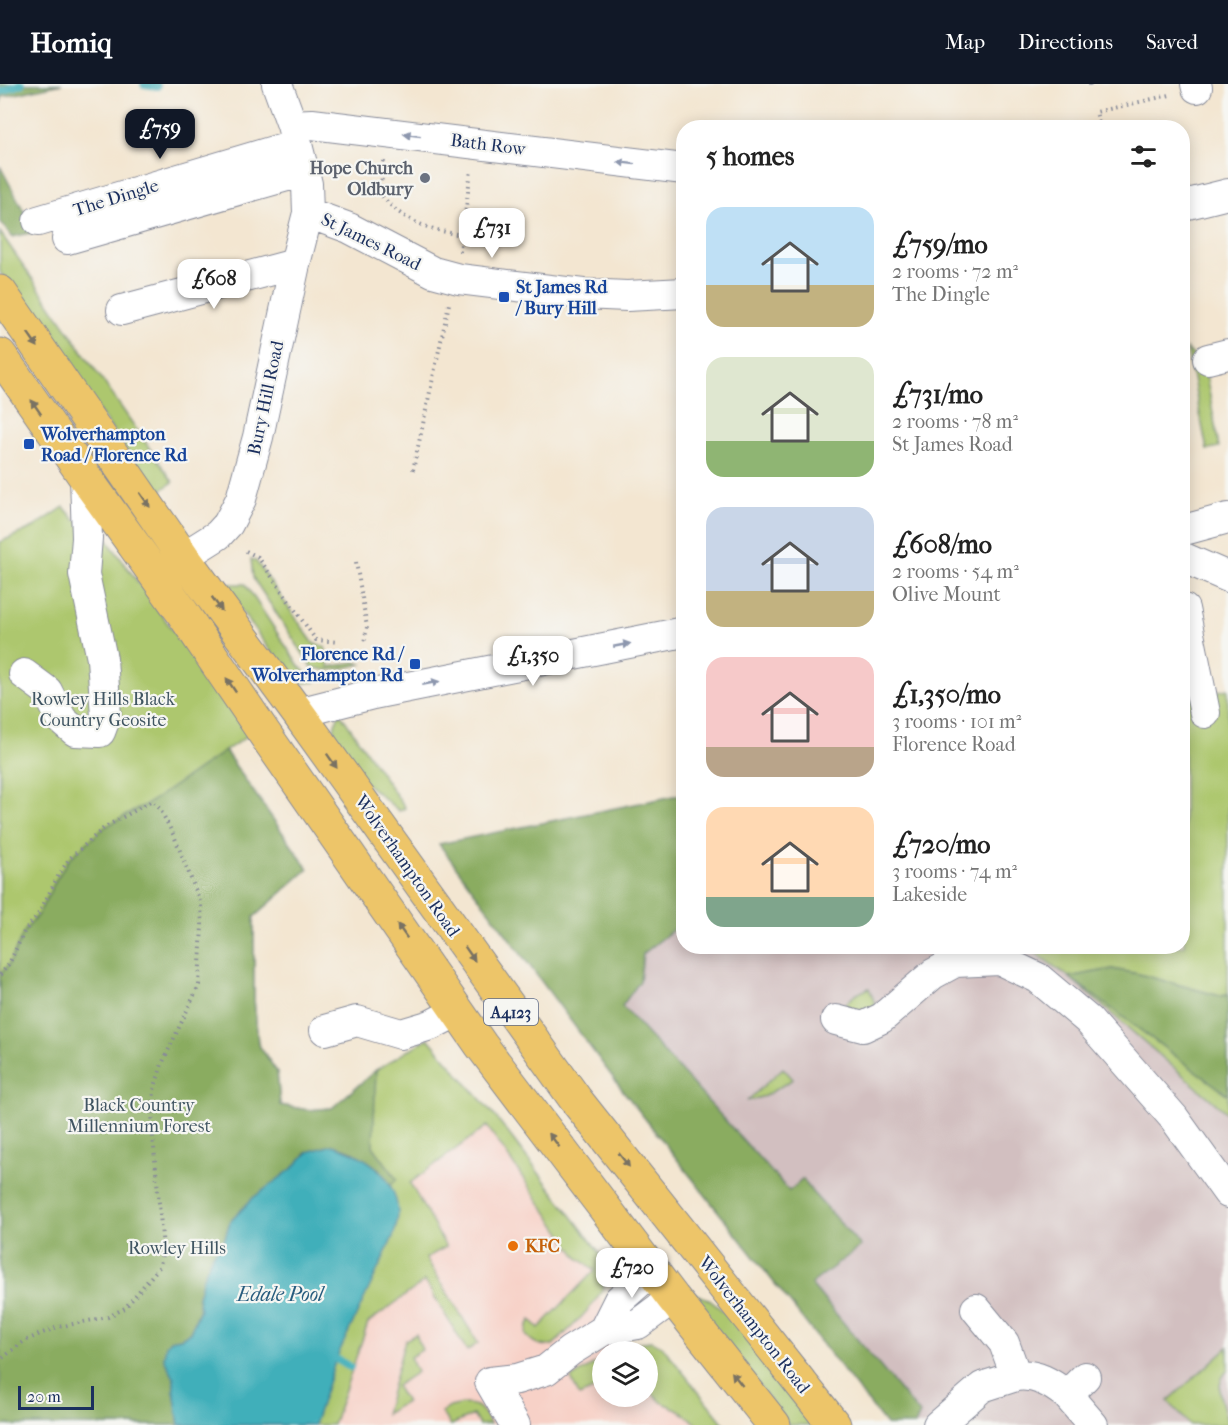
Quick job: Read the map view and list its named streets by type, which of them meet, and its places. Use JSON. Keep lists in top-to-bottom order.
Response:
{
  "streets": {
    "highway": ["Wolverhampton Road", "A4123"],
    "street": [
      "Bath Row",
      "The Dingle",
      "St James Road",
      "Bury Hill Road"
    ]
  },
  "crossings": [
    ["Bath Row", "The Dingle"],
    ["Bath Row", "Bury Hill Road"],
    ["The Dingle", "Bury Hill Road"],
    ["St James Road", "Bury Hill Road"],
    ["Bury Hill Road", "Wolverhampton Road"]
  ],
  "one_way": ["Bath Row"],
  "water": ["Edale Pool"],
  "parks": ["Rowley Hills Black Country Geosite", "Black Country Millennium Forest", "Rowley Hills"],
  "places": {
    "other": ["Hope Church Oldbury", "KFC"],
    "transit": ["St James Rd / Bury Hill", "Wolverhampton Road / Florence Rd", "Florence Rd / Wolverhampton Rd"]
  },
  "scale_bar": "20 m",
  "page": {
    "header": "Homiq",
    "nav": ["Map", "Directions", "Saved"],
    "price": [
      "£759",
      "£731",
      "£608",
      "£1,350",
      "£720"
    ],
    "heading": "5 homes",
    "list": [
      {
        "name": "£759/mo",
        "note": "2 rooms · 72 m² · The Dingle"
      },
      {
        "name": "£731/mo",
        "note": "2 rooms · 78 m² · St James Road"
      },
      {
        "name": "£608/mo",
        "note": "2 rooms · 54 m² · Olive Mount"
      },
      {
        "name": "£1,350/mo",
        "note": "3 rooms · 101 m² · Florence Road"
      },
      {
        "name": "£720/mo",
        "note": "3 rooms · 74 m² · Lakeside"
      }
    ],
    "scale": "20 m"
  }
}
